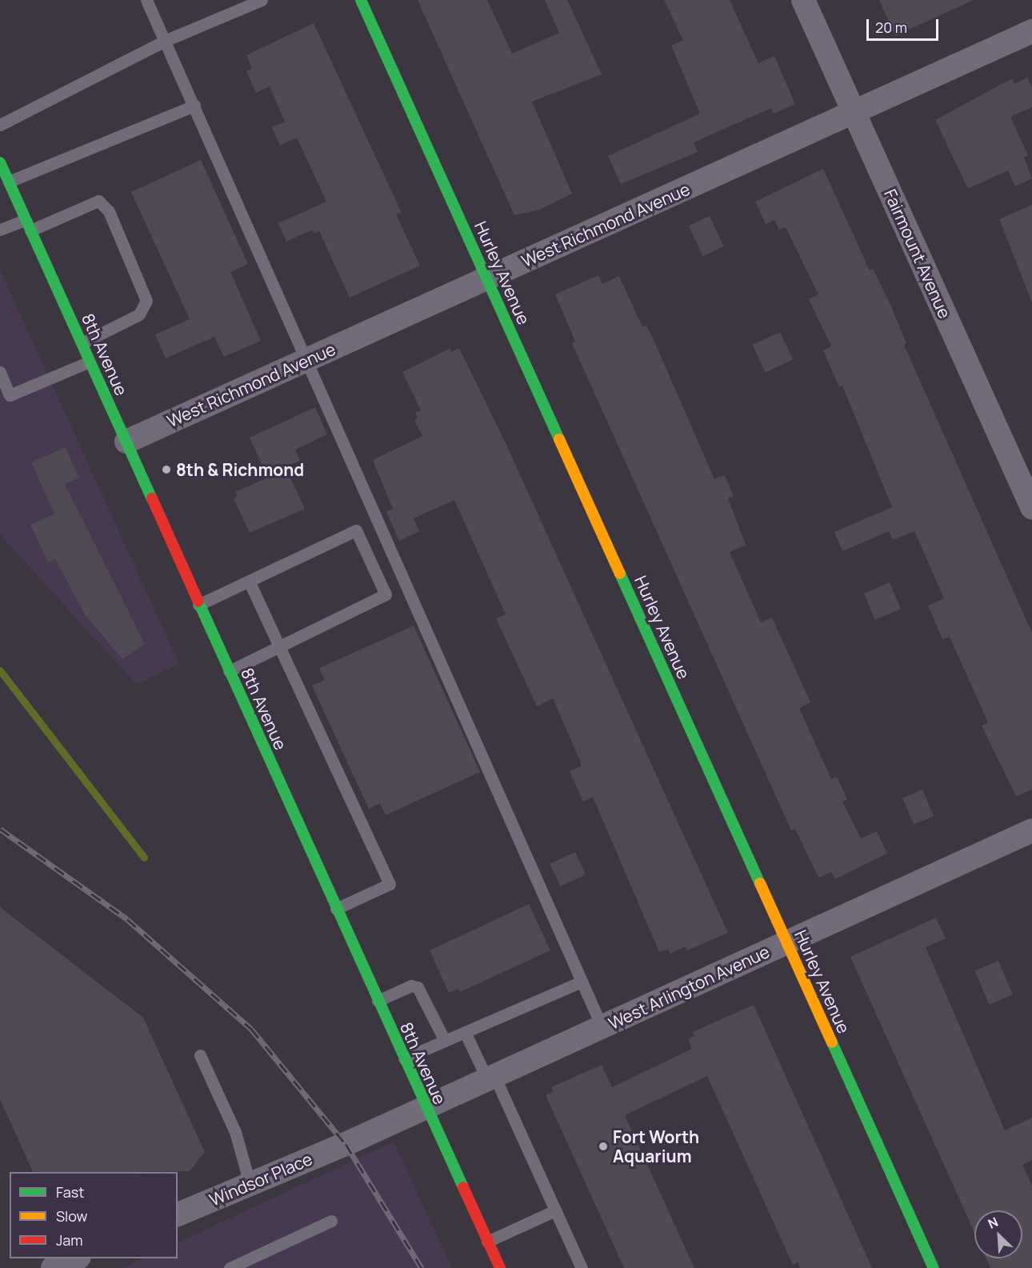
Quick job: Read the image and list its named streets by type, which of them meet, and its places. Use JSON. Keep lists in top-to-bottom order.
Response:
{
  "streets": {
    "street": [
      "West Richmond Avenue",
      "Fairmount Avenue",
      "Hurley Avenue",
      "8th Avenue",
      "West Arlington Avenue",
      "Windsor Place"
    ]
  },
  "crossings": [
    ["West Richmond Avenue", "Fairmount Avenue"],
    ["West Richmond Avenue", "Hurley Avenue"],
    ["West Richmond Avenue", "8th Avenue"],
    ["Hurley Avenue", "West Arlington Avenue"],
    ["8th Avenue", "West Arlington Avenue"],
    ["West Arlington Avenue", "Windsor Place"]
  ],
  "places": ["8th & Richmond", "Fort Worth Aquarium"],
  "legend": ["Fast", "Slow", "Jam"],
  "scale_bar": "20 m",
  "north": "top left"
}
